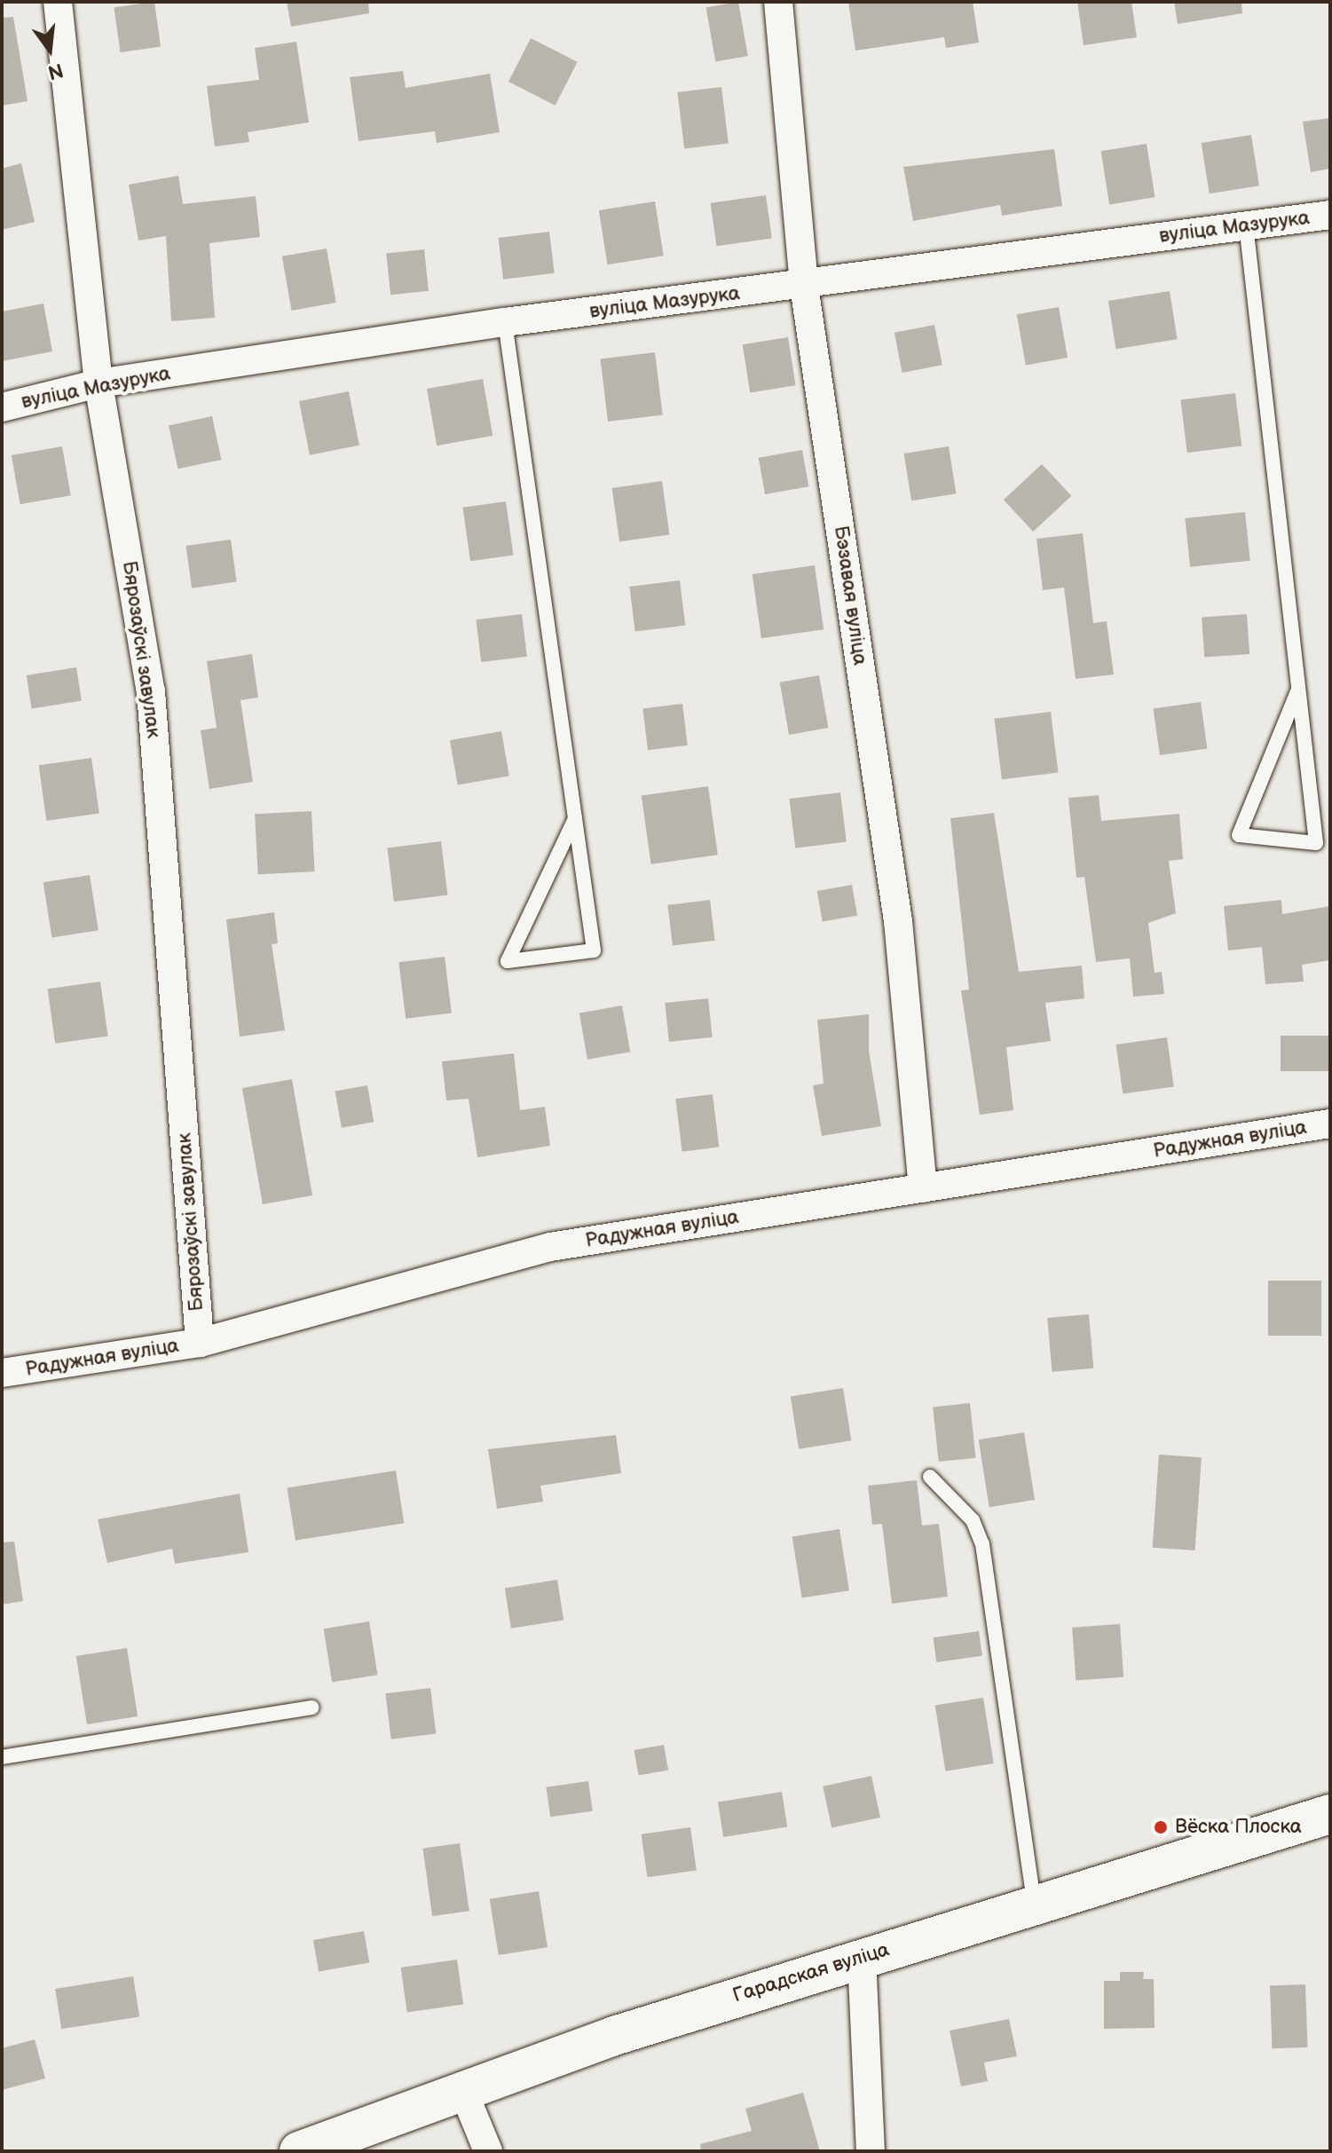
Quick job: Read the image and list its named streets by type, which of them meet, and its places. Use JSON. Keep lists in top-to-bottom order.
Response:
{
  "streets": {
    "main road": ["Гарадская вуліца"],
    "street": [
      "вуліца Мазурука",
      "Бэзавая вуліца",
      "Бярозаўскі завулак",
      "Радужная вуліца"
    ]
  },
  "crossings": [
    ["вуліца Мазурука", "Бэзавая вуліца"],
    ["вуліца Мазурука", "Бярозаўскі завулак"],
    ["Бэзавая вуліца", "Радужная вуліца"],
    ["Бярозаўскі завулак", "Радужная вуліца"]
  ],
  "places": ["Вёска Плоска"],
  "north": "bottom"
}
